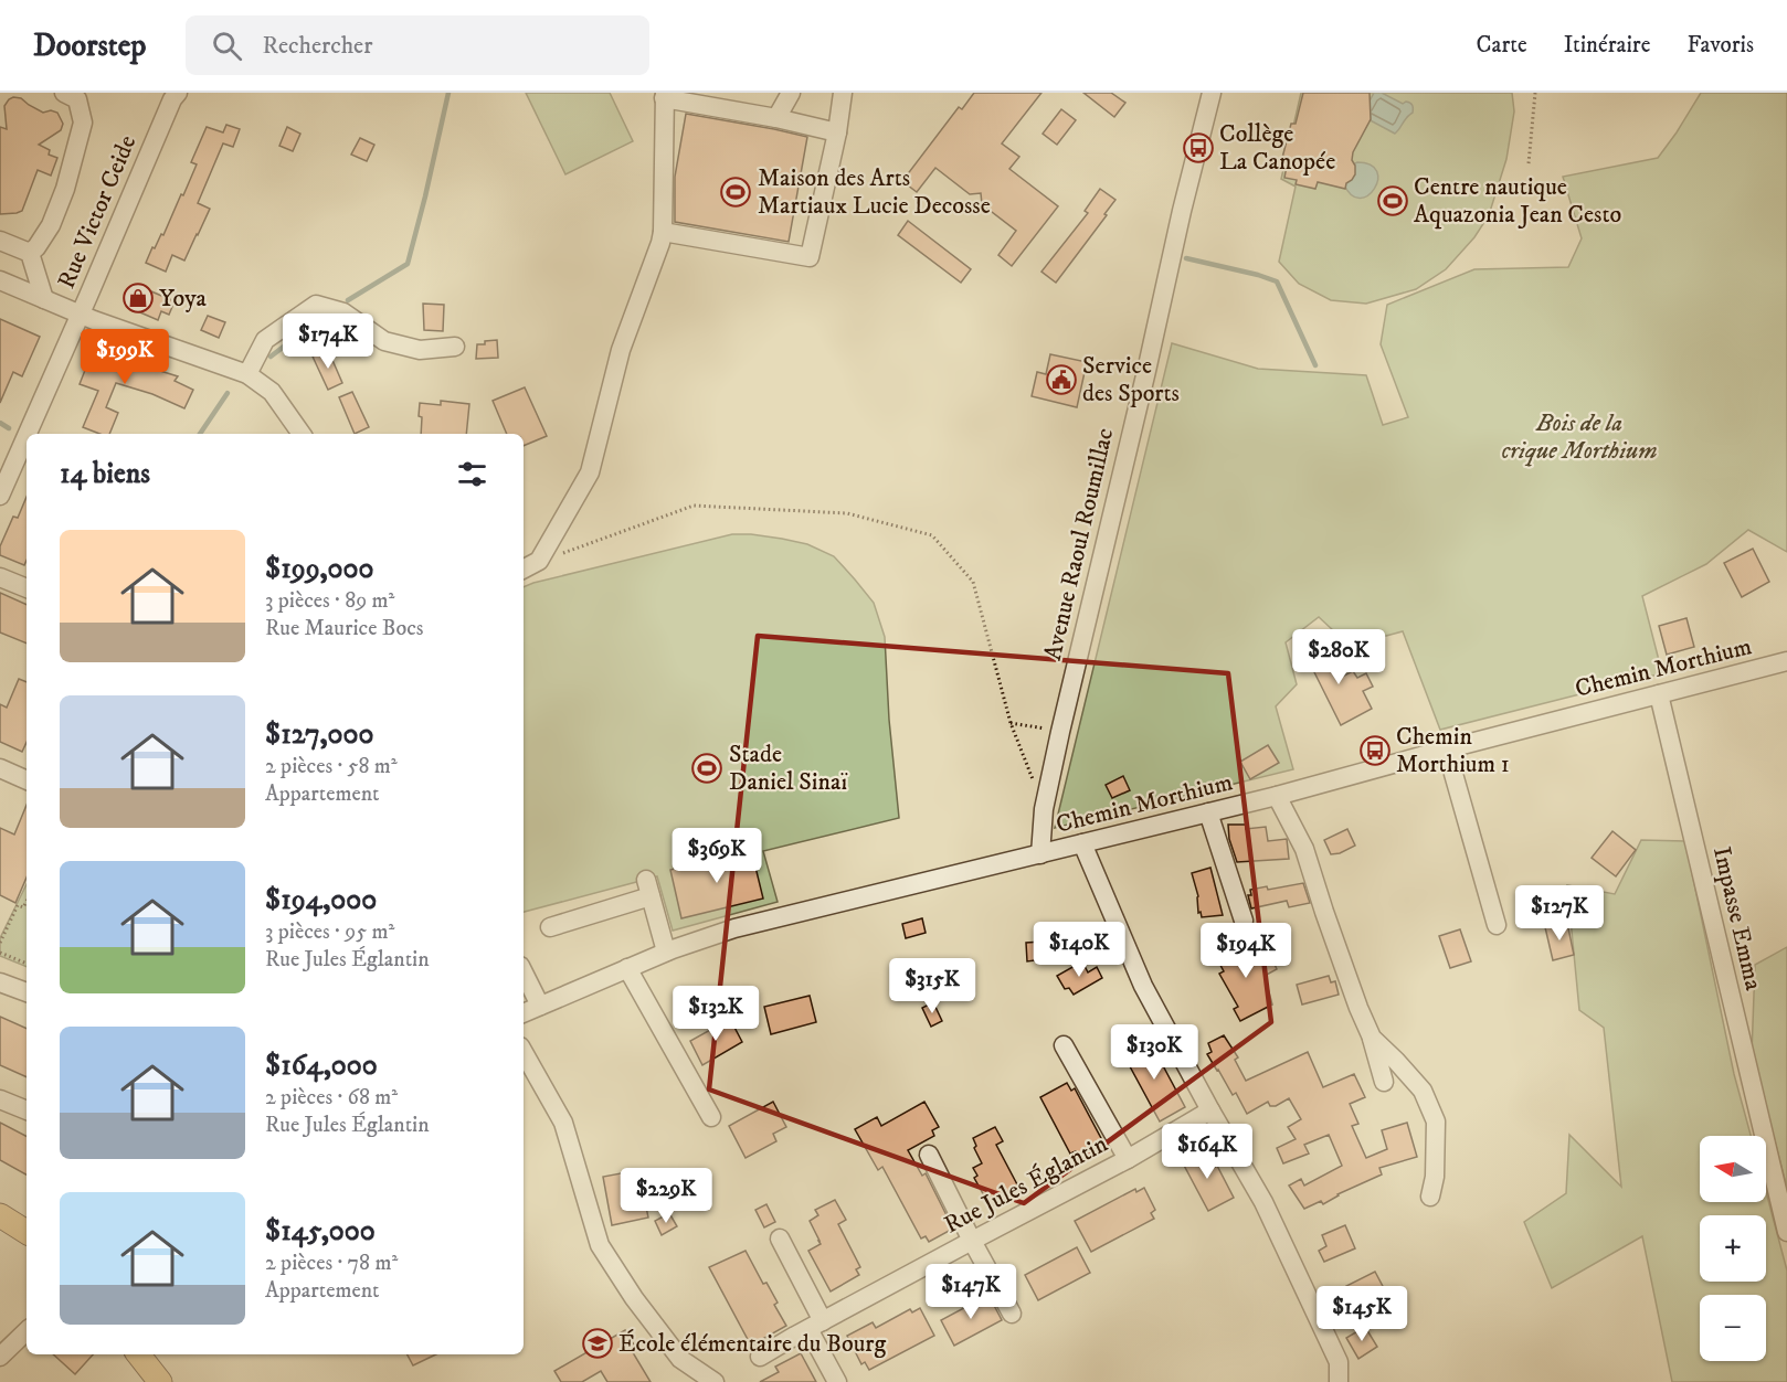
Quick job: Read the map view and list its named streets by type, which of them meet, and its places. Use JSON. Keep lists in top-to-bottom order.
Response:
{
  "streets": {
    "street": [
      "Rue Victor Ceide",
      "Avenue Raoul Roumillac",
      "Chemin Morthium",
      "Impasse Emma",
      "Rue Jules Églantin"
    ]
  },
  "crossings": [
    ["Avenue Raoul Roumillac", "Chemin Morthium"],
    ["Chemin Morthium", "Impasse Emma"]
  ],
  "parks": ["Bois de la crique Morthium"],
  "places": {
    "bus stop": ["Collège La Canopée", "Chemin Morthium 1"],
    "sports": ["Maison des Arts Martiaux Lucie Decosse", "Centre nautique Aquazonia Jean Cesto", "Stade Daniel Sinaï"],
    "shop": ["Yoya"],
    "public building": ["Service des Sports"],
    "school or university": ["École élémentaire du Bourg"]
  },
  "north": "left",
  "page": {
    "header": "Doorstep",
    "search": "Rechercher",
    "nav": ["Carte", "Itinéraire", "Favoris"],
    "price": [
      "$174K",
      "$199K",
      "$280K",
      "$369K",
      "$127K",
      "$140K",
      "$194K",
      "$315K",
      "$132K",
      "$130K",
      "$164K",
      "$229K",
      "$147K",
      "$145K"
    ],
    "heading": "14 biens",
    "list": [
      {
        "name": "$199,000",
        "note": "3 pièces · 89 m² · Rue Maurice Bocs"
      },
      {
        "name": "$127,000",
        "note": "2 pièces · 58 m² · Appartement"
      },
      {
        "name": "$194,000",
        "note": "3 pièces · 95 m² · Rue Jules Églantin"
      },
      {
        "name": "$164,000",
        "note": "2 pièces · 68 m² · Rue Jules Églantin"
      },
      {
        "name": "$145,000",
        "note": "2 pièces · 78 m² · Appartement"
      }
    ],
    "map_buttons": ["+", "−"]
  }
}
